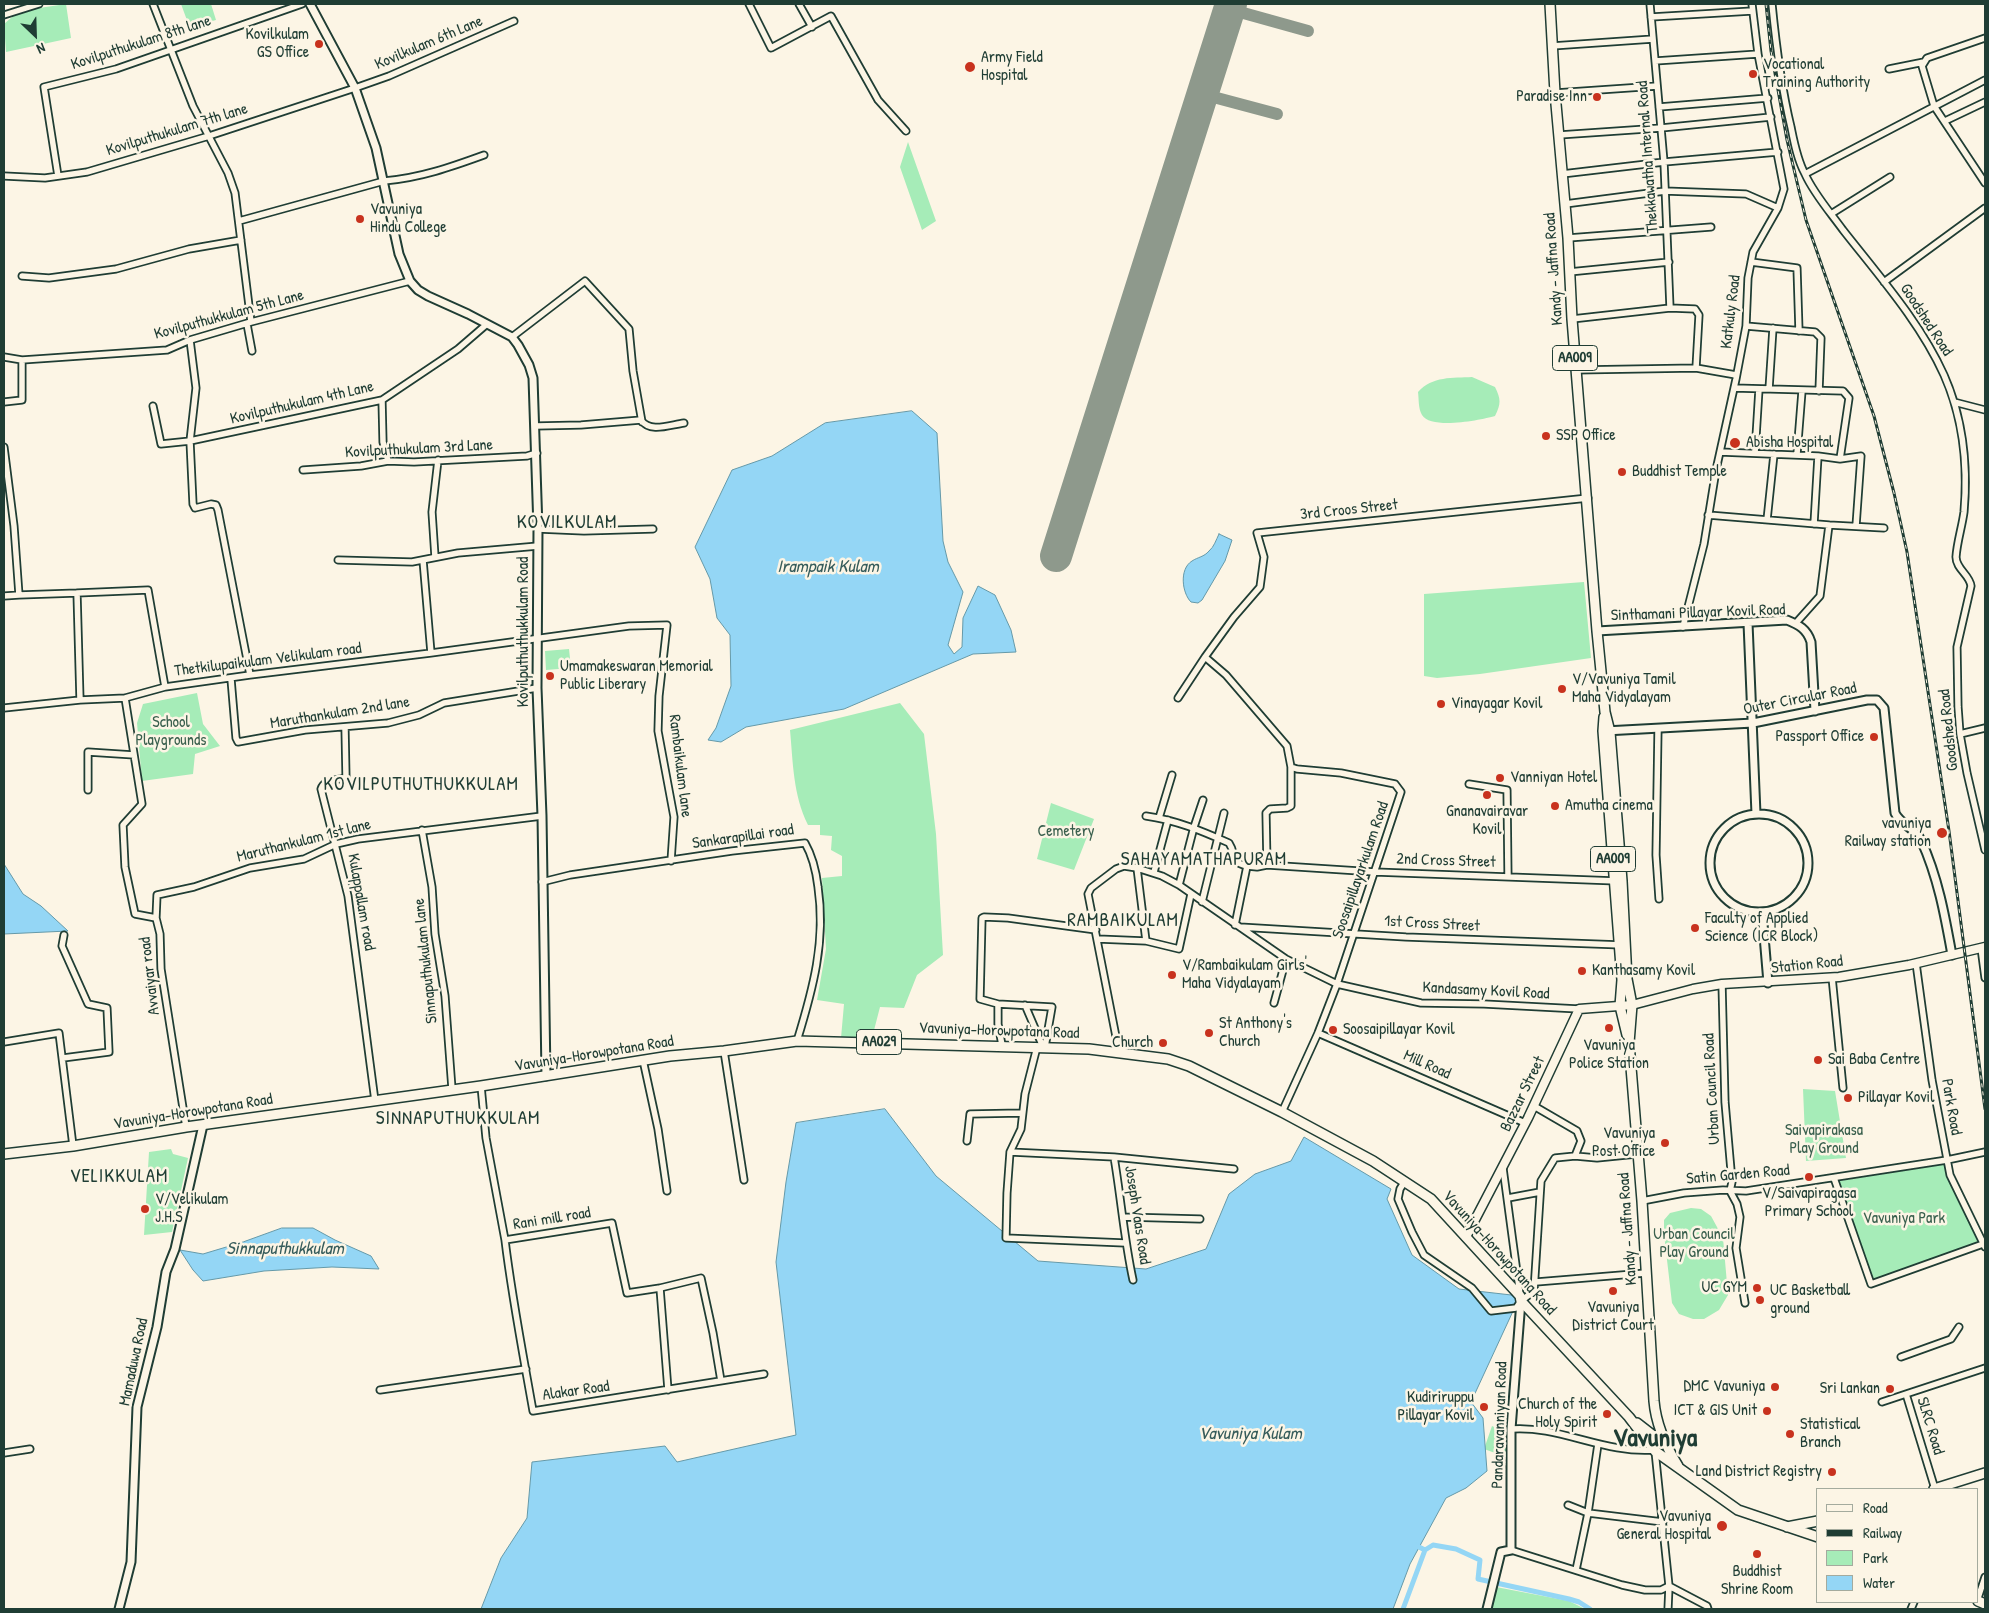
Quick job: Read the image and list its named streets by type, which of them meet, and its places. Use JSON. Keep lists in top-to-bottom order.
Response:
{
  "streets": {
    "highway": [
      "Kandy - Jaffna Road",
      "AA009",
      "Vavuniya-Horowpotana Road",
      "AA029"
    ],
    "main road": ["Station Road", "Bazzar Street"],
    "street": [
      "Kovilputhukulam 8th lane",
      "Kovilkulam 6th Lane",
      "Kovilputhukulam 7th lane",
      "Thekkawatha Internal Road",
      "Katkuly Road",
      "Kovilputhukkulam 5th Lane",
      "Goodshed Road",
      "Kovilputhukulam 4th Lane",
      "Kovilputhukulam 3rd Lane",
      "3rd Croos Street",
      "Sinthamani Pillayar Kovil Road",
      "Kovilputhuthukkulam Road",
      "Thetkilupaikulam Velikulam road",
      "Outer Circular Road",
      "Maruthankulam 2nd lane",
      "Rambaikulam lane",
      "Sankarapillai road",
      "Maruthankulam 1st lane",
      "2nd Cross Street",
      "Soosaipillayarkulam Road",
      "Kulappallam road",
      "1st Cross Street",
      "Sinnaputhukulam lane",
      "Avvaiyar road",
      "Kandasamy Kovil Road",
      "Mill Road",
      "Urban Council Road",
      "Park Road",
      "Satin Garden Road",
      "Joseph Vaas Road",
      "Rani mill road",
      "Mamaduwa Road",
      "Alakar Road",
      "Pandaravanniyan Road",
      "SLRC Road"
    ]
  },
  "crossings": [
    ["Kovilputhukulam 8th lane", "Kovilputhukulam 7th lane"],
    ["Kovilkulam 6th Lane", "Kovilputhukulam 7th lane"],
    ["Kandy - Jaffna Road", "AA009"],
    ["Kandy - Jaffna Road", "3rd Croos Street"],
    ["Kandy - Jaffna Road", "Sinthamani Pillayar Kovil Road"],
    ["Kandy - Jaffna Road", "Outer Circular Road"],
    ["Kandy - Jaffna Road", "2nd Cross Street"],
    ["Kandy - Jaffna Road", "1st Cross Street"],
    ["Kandy - Jaffna Road", "Station Road"],
    ["Kandy - Jaffna Road", "Vavuniya-Horowpotana Road"],
    ["Kandy - Jaffna Road", "Satin Garden Road"],
    ["Katkuly Road", "Sinthamani Pillayar Kovil Road"],
    ["AA009", "Vavuniya-Horowpotana Road"],
    ["Kovilputhukulam 3rd Lane", "Kovilputhuthukkulam Road"],
    ["Sinthamani Pillayar Kovil Road", "Outer Circular Road"],
    ["Kovilputhuthukkulam Road", "Thetkilupaikulam Velikulam road"],
    ["Kovilputhuthukkulam Road", "Maruthankulam 2nd lane"],
    ["Kovilputhuthukkulam Road", "Rambaikulam lane"],
    ["Kovilputhuthukkulam Road", "Sankarapillai road"],
    ["Kovilputhuthukkulam Road", "Maruthankulam 1st lane"],
    ["Kovilputhuthukkulam Road", "Vavuniya-Horowpotana Road"],
    ["Thetkilupaikulam Velikulam road", "Maruthankulam 2nd lane"],
    ["Thetkilupaikulam Velikulam road", "Rambaikulam lane"],
    ["Thetkilupaikulam Velikulam road", "Avvaiyar road"],
    ["Outer Circular Road", "Station Road"],
    ["Maruthankulam 2nd lane", "Kulappallam road"],
    ["Rambaikulam lane", "Sankarapillai road"],
    ["Sankarapillai road", "Vavuniya-Horowpotana Road"],
    ["Maruthankulam 1st lane", "Kulappallam road"],
    ["Maruthankulam 1st lane", "Sinnaputhukulam lane"],
    ["Maruthankulam 1st lane", "Avvaiyar road"],
    ["2nd Cross Street", "Soosaipillayarkulam Road"],
    ["Soosaipillayarkulam Road", "1st Cross Street"],
    ["Soosaipillayarkulam Road", "Kandasamy Kovil Road"],
    ["Soosaipillayarkulam Road", "Vavuniya-Horowpotana Road"],
    ["Soosaipillayarkulam Road", "Mill Road"],
    ["Kulappallam road", "Vavuniya-Horowpotana Road"],
    ["1st Cross Street", "Kandasamy Kovil Road"],
    ["Sinnaputhukulam lane", "Vavuniya-Horowpotana Road"],
    ["Station Road", "Urban Council Road"],
    ["Station Road", "Park Road"],
    ["Avvaiyar road", "Vavuniya-Horowpotana Road"],
    ["Kandasamy Kovil Road", "Vavuniya-Horowpotana Road"],
    ["Kandasamy Kovil Road", "Bazzar Street"],
    ["Vavuniya-Horowpotana Road", "Bazzar Street"],
    ["Vavuniya-Horowpotana Road", "Rani mill road"],
    ["Vavuniya-Horowpotana Road", "Mamaduwa Road"],
    ["Vavuniya-Horowpotana Road", "Pandaravanniyan Road"],
    ["Mill Road", "Bazzar Street"],
    ["Urban Council Road", "Satin Garden Road"],
    ["Park Road", "Satin Garden Road"],
    ["Rani mill road", "Alakar Road"]
  ],
  "districts": [
    "KOVILKULAM",
    "KOVILPUTHUTHUKKULAM",
    "SAHAYAMATHAPURAM",
    "RAMBAIKULAM",
    "SINNAPUTHUKKULAM",
    "VELIKKULAM",
    "Vavuniya"
  ],
  "water": ["Irampaik Kulam", "Sinnaputhukkulam", "Vavuniya Kulam"],
  "parks": [
    "School Playgrounds",
    "Cemetery",
    "Saivapirakasa Play Ground",
    "Vavuniya Park",
    "Urban Council Play Ground"
  ],
  "places": [
    "Kovilkulam GS Office",
    "Army Field Hospital",
    "Vocational Training Authority",
    "Paradise Inn",
    "Vavuniya Hindu College",
    "SSP Office",
    "Abisha Hospital",
    "Buddhist Temple",
    "Umamakeswaran Memorial Public Liberary",
    "V/Vavuniya Tamil Maha Vidyalayam",
    "Vinayagar Kovil",
    "Passport Office",
    "Vanniyan Hotel",
    "Gnanavairavar Kovil",
    "Amutha cinema",
    "vavuniya Railway station",
    "Faculty of Applied Science (ICR Block)",
    "Kanthasamy Kovil",
    "V/Rambaikulam Girls' Maha Vidyalayam",
    "Vavuniya Police Station",
    "Soosaipillayar Kovil",
    "St Anthony's Church",
    "Church",
    "Sai Baba Centre",
    "Pillayar Kovil",
    "Vavuniya Post Office",
    "V/Saivapiragasa Primary School",
    "V/Velikulam J.H.S",
    "UC GYM",
    "Vavuniya District Court",
    "UC Basketball ground",
    "DMC Vavuniya",
    "Sri Lankan",
    "Kudiriruppu Pillayar Kovil",
    "ICT & GIS Unit",
    "Church of the Holy Spirit",
    "Statistical Branch",
    "Land District Registry",
    "Vavuniya General Hospital",
    "Buddhist Shrine Room"
  ],
  "legend": [
    "Road",
    "Railway",
    "Park",
    "Water"
  ],
  "north": "bottom right"
}
